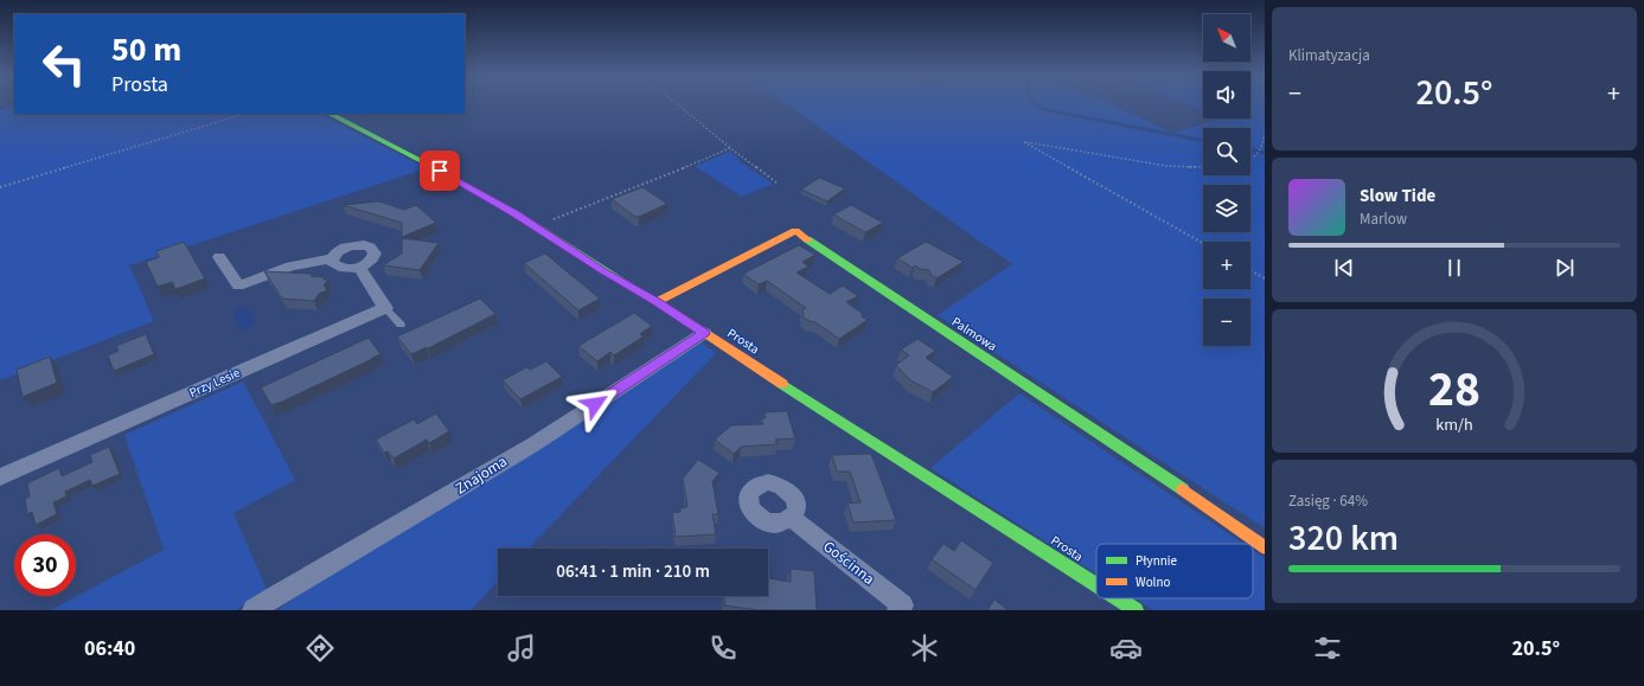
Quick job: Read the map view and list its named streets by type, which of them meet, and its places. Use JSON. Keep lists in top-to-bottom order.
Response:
{
  "streets": {
    "street": [
      "Palmowa",
      "Prosta",
      "Przy Lesie",
      "Znajoma",
      "Gościnna"
    ]
  },
  "crossings": [
    ["Palmowa", "Prosta"],
    ["Prosta", "Znajoma"]
  ],
  "legend": ["Płynnie", "Wolno"],
  "north": "top left",
  "page": {
    "tile": [
      "Klimatyzacja",
      ["Zasięg · 64%", "320 km"]
    ],
    "map_buttons": ["+", "−"],
    "turn": ["50 m", "Prosta"],
    "heat": ["−", "20.5°", "+"],
    "song": ["Slow Tide", "Marlow"],
    "limit": "30",
    "trip": "06:41 · 1 min · 210 m",
    "tabs": ["06:40", "20.5°"],
    "gauge": ["28", "km/h"]
  }
}
